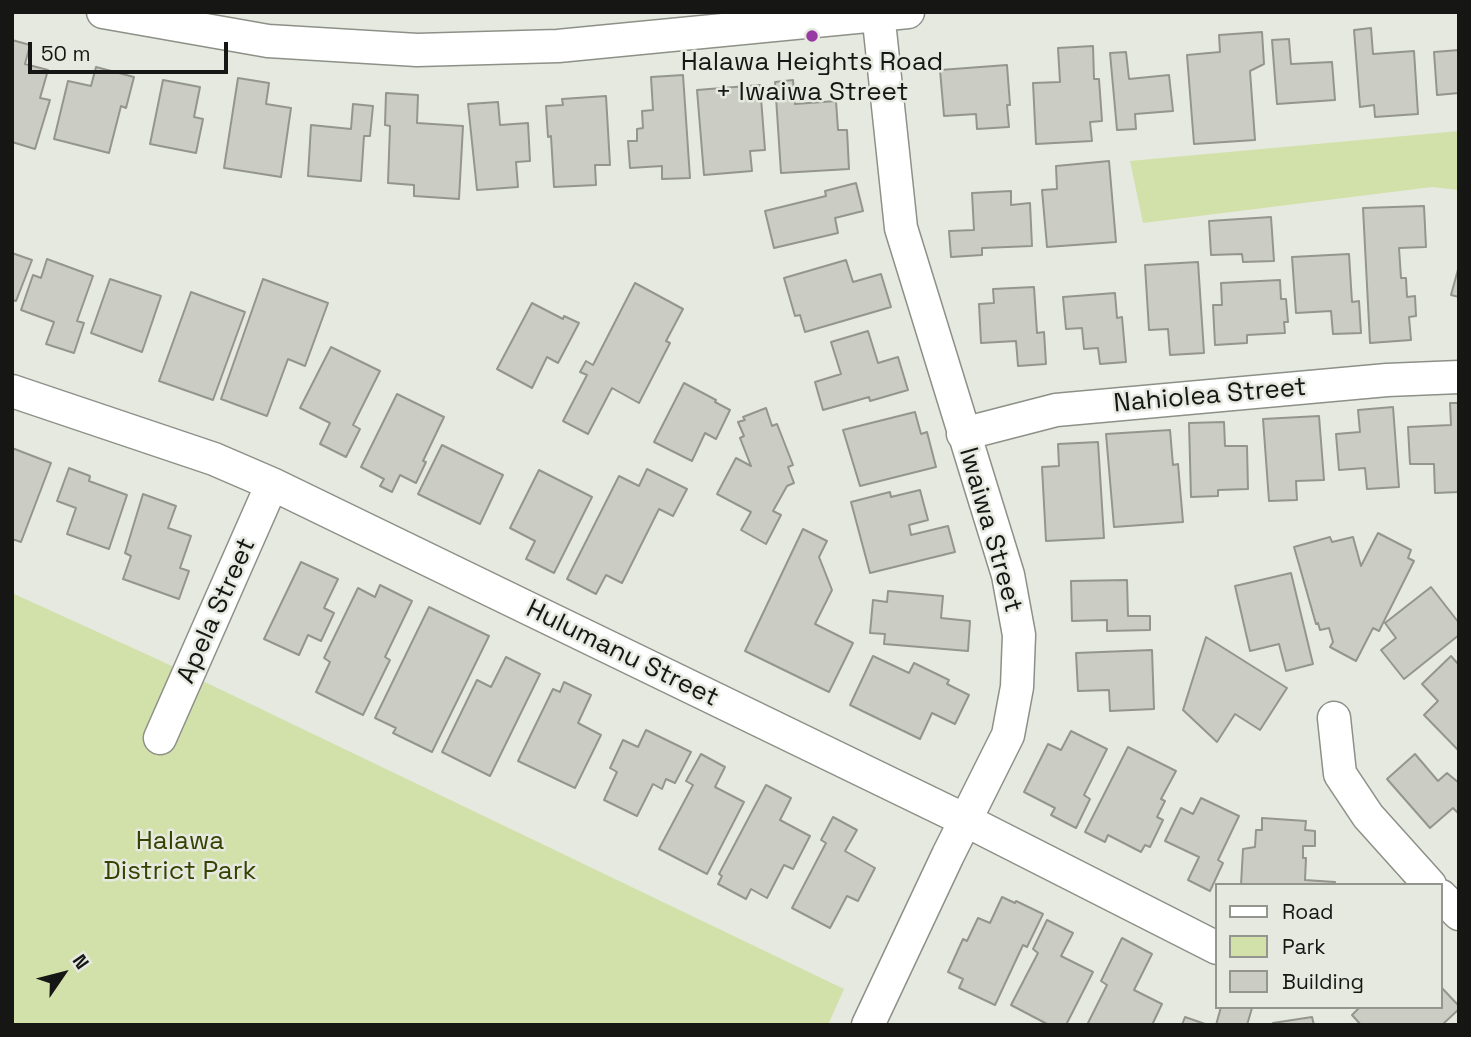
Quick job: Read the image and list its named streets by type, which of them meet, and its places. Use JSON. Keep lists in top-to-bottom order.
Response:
{
  "streets": {
    "street": [
      "Nahiolea Street",
      "Iwaiwa Street",
      "Apela Street",
      "Hulumanu Street"
    ]
  },
  "crossings": [
    ["Nahiolea Street", "Iwaiwa Street"],
    ["Iwaiwa Street", "Hulumanu Street"],
    ["Apela Street", "Hulumanu Street"]
  ],
  "parks": ["Halawa District Park"],
  "places": ["Halawa Heights Road + Iwaiwa Street"],
  "legend": ["Road", "Park", "Building"],
  "scale_bar": "50 m",
  "north": "top right"
}
